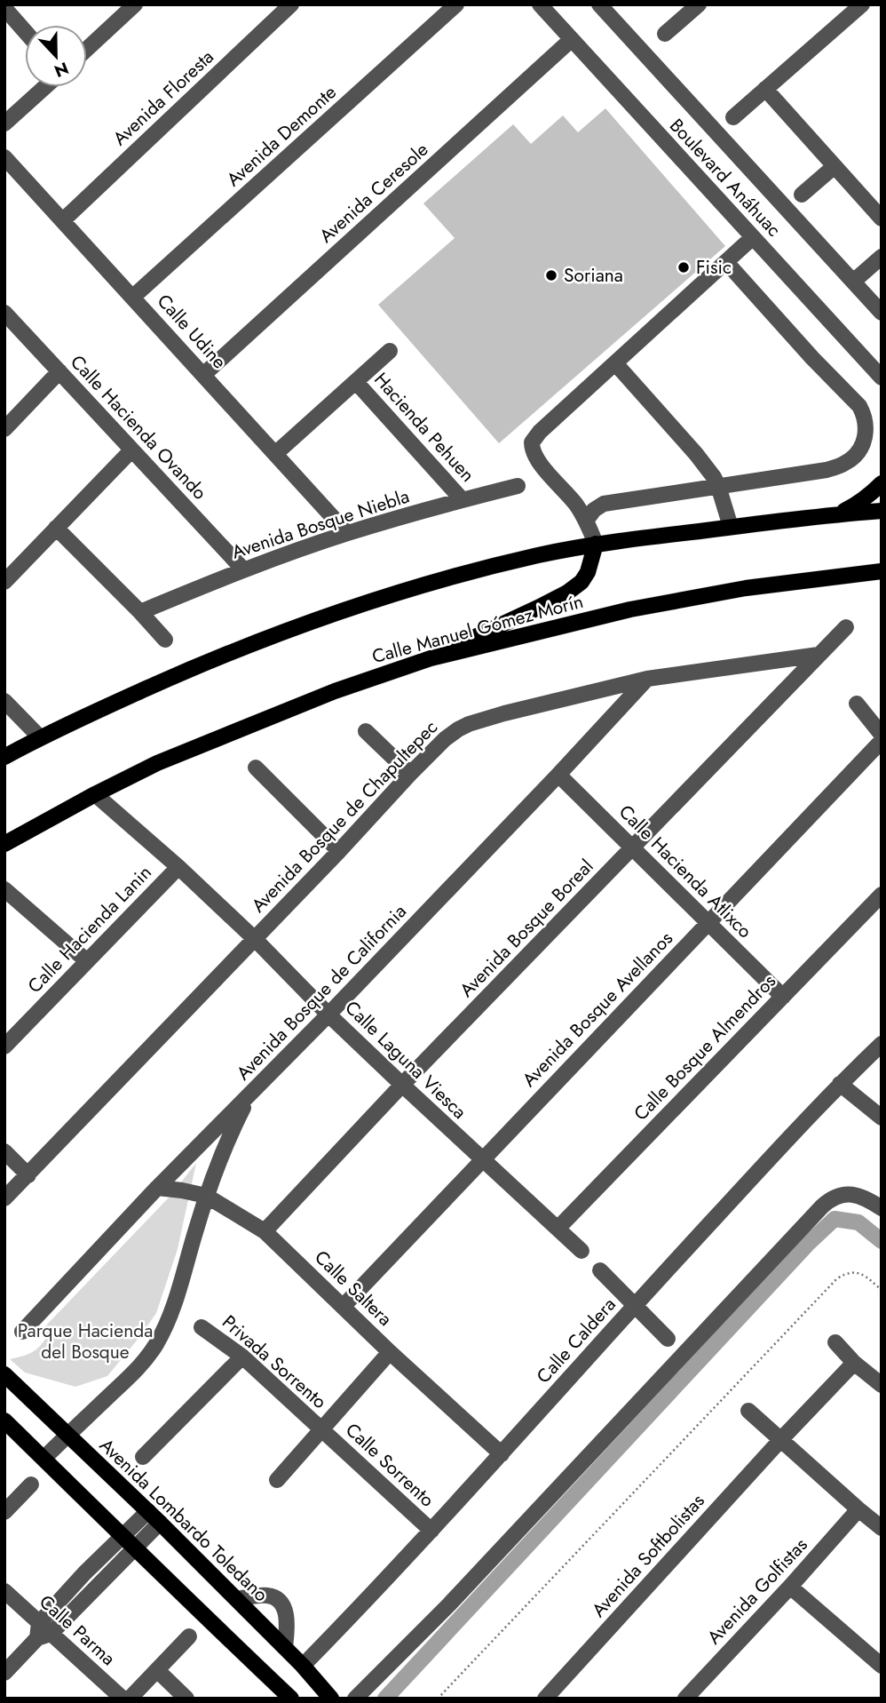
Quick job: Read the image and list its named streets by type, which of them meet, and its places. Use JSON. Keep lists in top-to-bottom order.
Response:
{
  "streets": {
    "main road": ["Calle Manuel Gómez Morín", "Avenida Lombardo Toledano"],
    "street": [
      "Avenida Floresta",
      "Avenida Demonte",
      "Boulevard Anáhuac",
      "Avenida Ceresole",
      "Calle Udine",
      "Calle Hacienda Ovando",
      "Hacienda Pehuen",
      "Avenida Bosque Niebla",
      "Avenida Bosque de Chapultepec",
      "Calle Hacienda Atlixco",
      "Avenida Bosque Boreal",
      "Calle Hacienda Lanin",
      "Avenida Bosque de California",
      "Avenida Bosque Avellanos",
      "Calle Bosque Almendros",
      "Calle Laguna Viesca",
      "Calle Saltera",
      "Calle Caldera",
      "Privada Sorrento",
      "Calle Sorrento",
      "Avenida Softbolistas",
      "Avenida Golfistas",
      "Calle Parma"
    ]
  },
  "crossings": [
    ["Avenida Floresta", "Calle Udine"],
    ["Avenida Demonte", "Calle Udine"],
    ["Boulevard Anáhuac", "Avenida Ceresole"],
    ["Avenida Ceresole", "Calle Udine"],
    ["Calle Udine", "Avenida Bosque Niebla"],
    ["Calle Hacienda Ovando", "Avenida Bosque Niebla"],
    ["Hacienda Pehuen", "Avenida Bosque Niebla"],
    ["Calle Manuel Gómez Morín", "Calle Laguna Viesca"],
    ["Avenida Bosque de Chapultepec", "Avenida Bosque Boreal"],
    ["Avenida Bosque de Chapultepec", "Avenida Bosque de California"],
    ["Avenida Bosque de Chapultepec", "Calle Laguna Viesca"],
    ["Calle Hacienda Atlixco", "Avenida Bosque Boreal"],
    ["Calle Hacienda Atlixco", "Avenida Bosque de California"],
    ["Calle Hacienda Atlixco", "Avenida Bosque Avellanos"],
    ["Calle Hacienda Atlixco", "Calle Bosque Almendros"],
    ["Avenida Bosque Boreal", "Calle Laguna Viesca"],
    ["Avenida Bosque Boreal", "Calle Saltera"],
    ["Calle Hacienda Lanin", "Calle Laguna Viesca"],
    ["Avenida Bosque de California", "Calle Laguna Viesca"],
    ["Avenida Bosque de California", "Calle Saltera"],
    ["Avenida Bosque Avellanos", "Calle Laguna Viesca"],
    ["Avenida Bosque Avellanos", "Calle Saltera"],
    ["Calle Bosque Almendros", "Calle Laguna Viesca"],
    ["Calle Saltera", "Calle Caldera"],
    ["Calle Caldera", "Calle Sorrento"],
    ["Calle Caldera", "Avenida Lombardo Toledano"],
    ["Privada Sorrento", "Calle Sorrento"]
  ],
  "parks": ["Parque Hacienda del Bosque"],
  "places": ["Fisic", "Soriana"],
  "north": "bottom"
}
